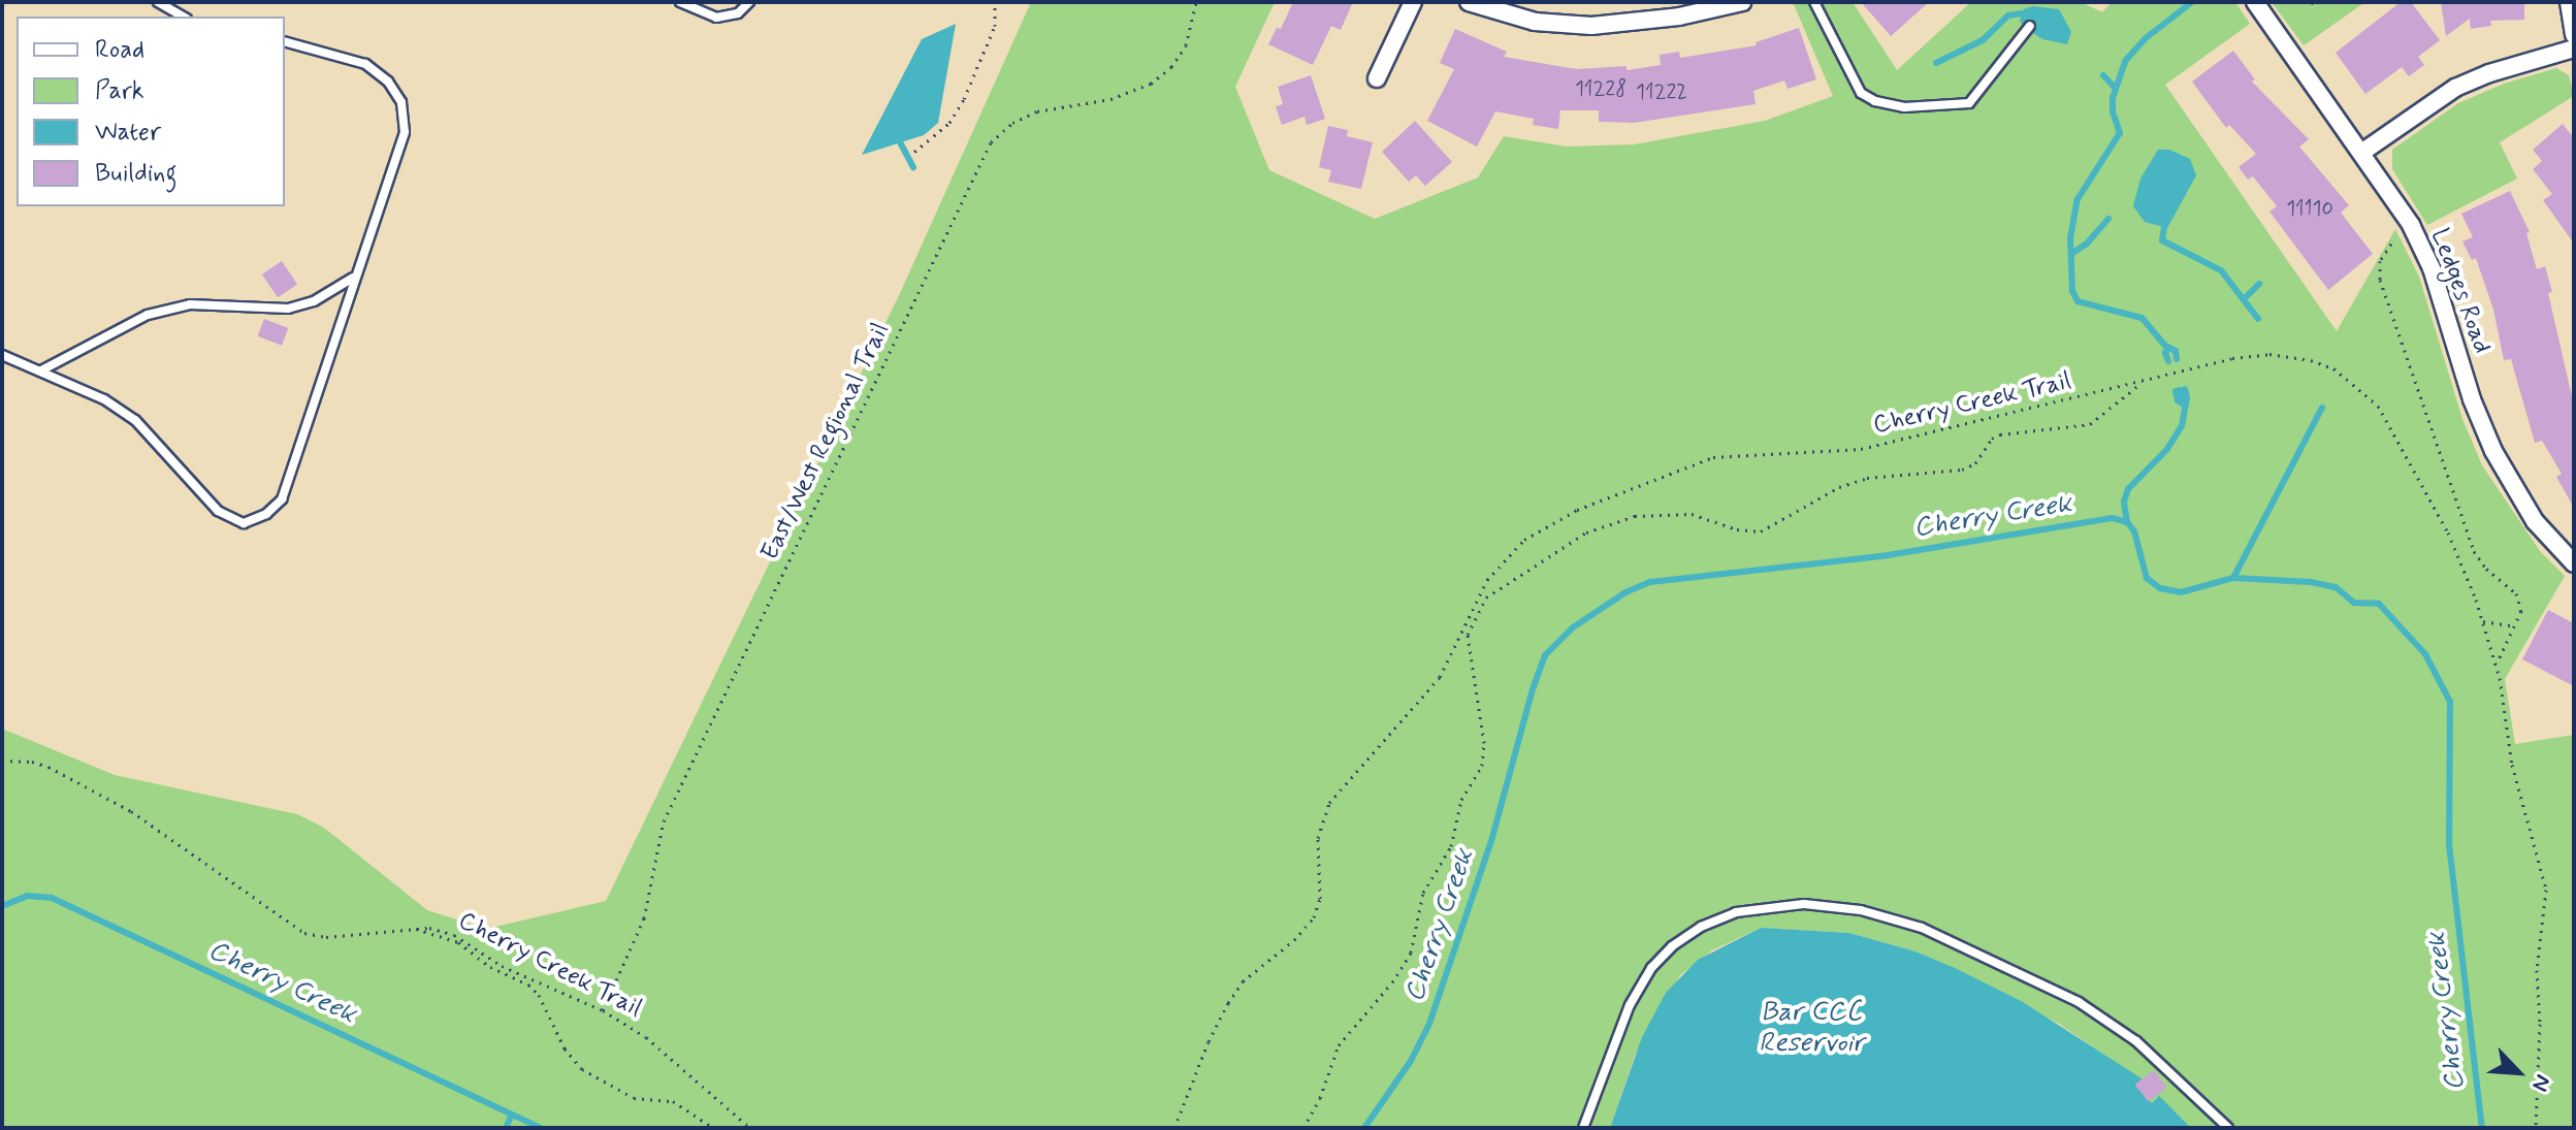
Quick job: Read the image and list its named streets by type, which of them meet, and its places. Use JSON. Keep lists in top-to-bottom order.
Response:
{
  "streets": {
    "street": ["Ledges Road"],
    "path": ["Cherry Creek Trail", "East/West Regional Trail"]
  },
  "crossings": [
    ["Cherry Creek Trail", "East/West Regional Trail"]
  ],
  "water": ["Cherry Creek", "Bar CCC Reservoir"],
  "house_numbers": ["11228", "11222", "11110"],
  "legend": [
    "Road",
    "Park",
    "Water",
    "Building"
  ],
  "north": "bottom right"
}
